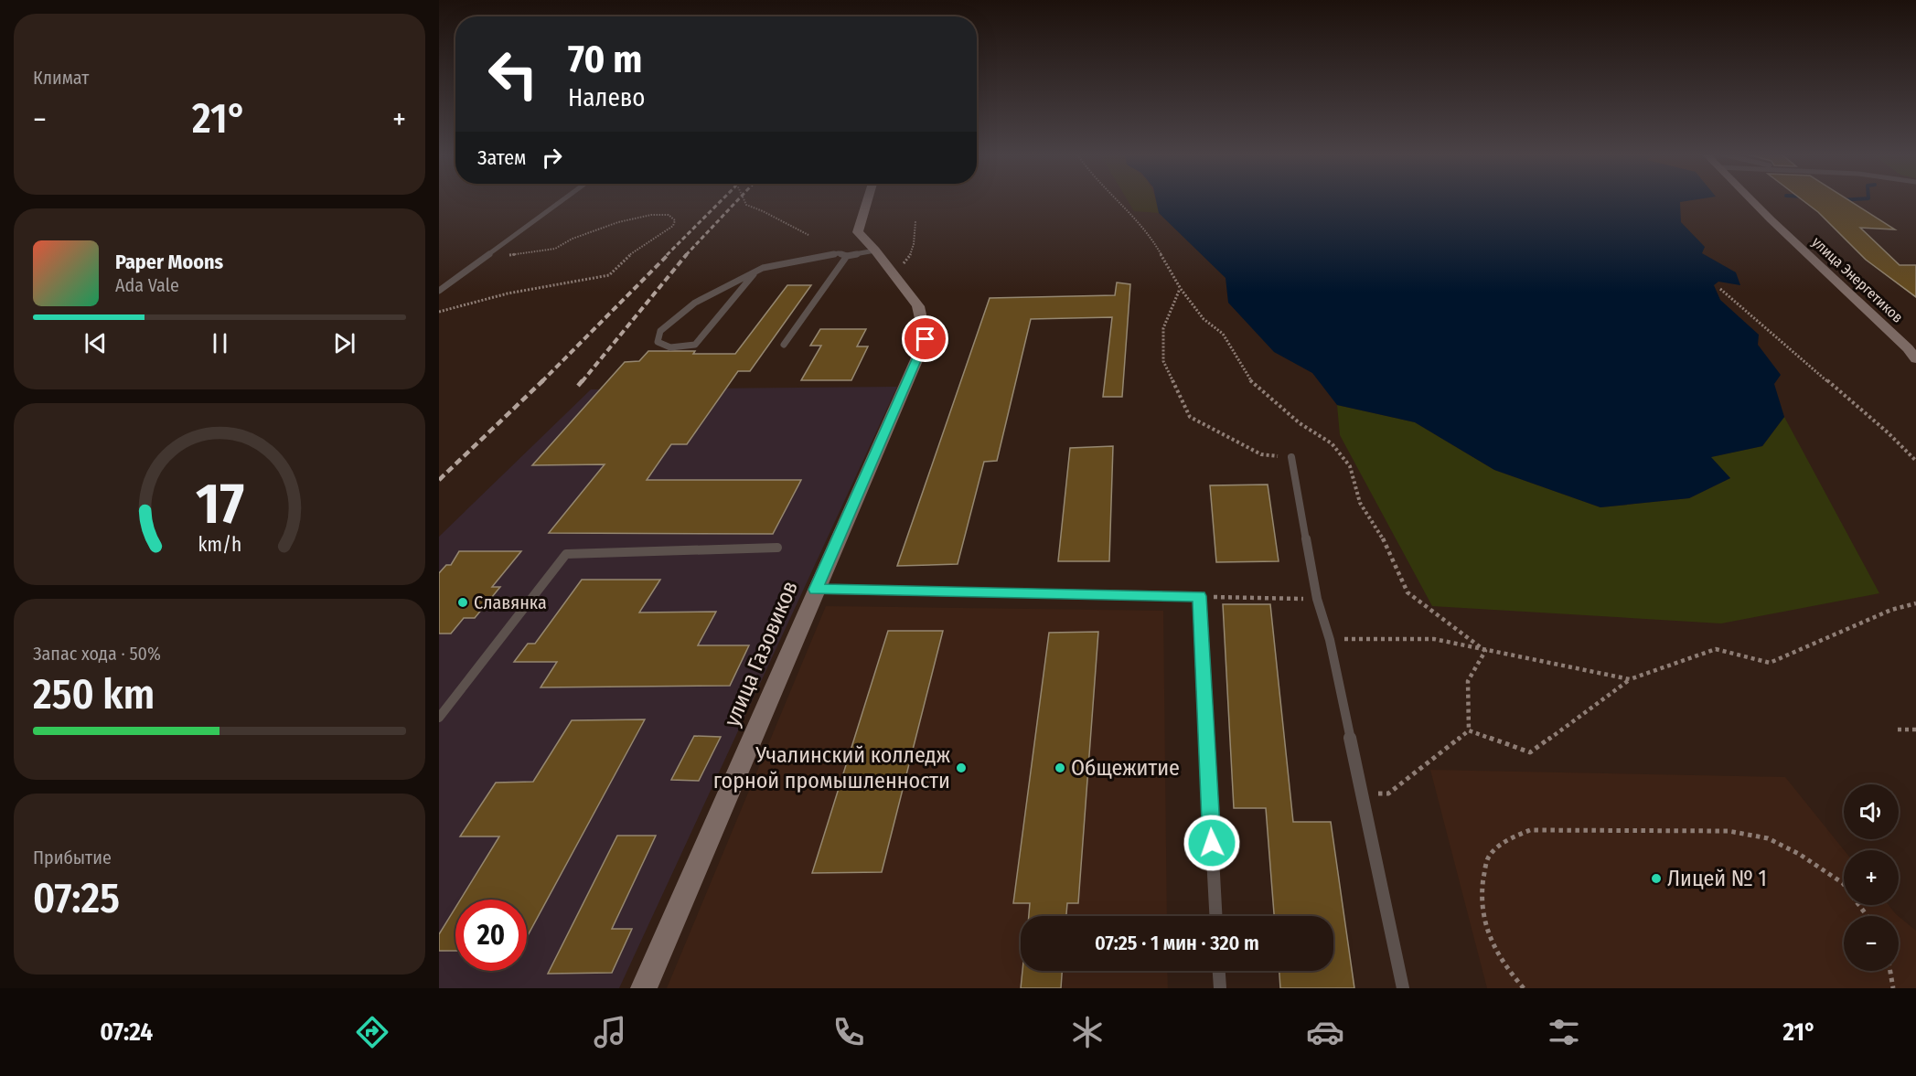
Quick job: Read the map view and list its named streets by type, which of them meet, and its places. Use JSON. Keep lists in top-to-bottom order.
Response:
{
  "streets": {
    "street": ["улица Энергетиков", "улица Газовиков"]
  },
  "places": [
    "Славянка",
    "Учалинский колледж горной промышленности",
    "Общежитие",
    "Лицей № 1"
  ],
  "page": {
    "tile": [
      "Климат",
      ["Запас хода · 50%", "250 km"],
      ["Прибытие", "07:25"]
    ],
    "turn": ["70 m", "Налево"],
    "heat": ["−", "21°", "+"],
    "then": "Затем",
    "song": ["Paper Moons", "Ada Vale"],
    "map_buttons": ["+", "−"],
    "limit": "20",
    "trip": "07:25 · 1 мин · 320 m",
    "tabs": ["07:24", "21°"],
    "gauge": ["17", "km/h"]
  }
}
